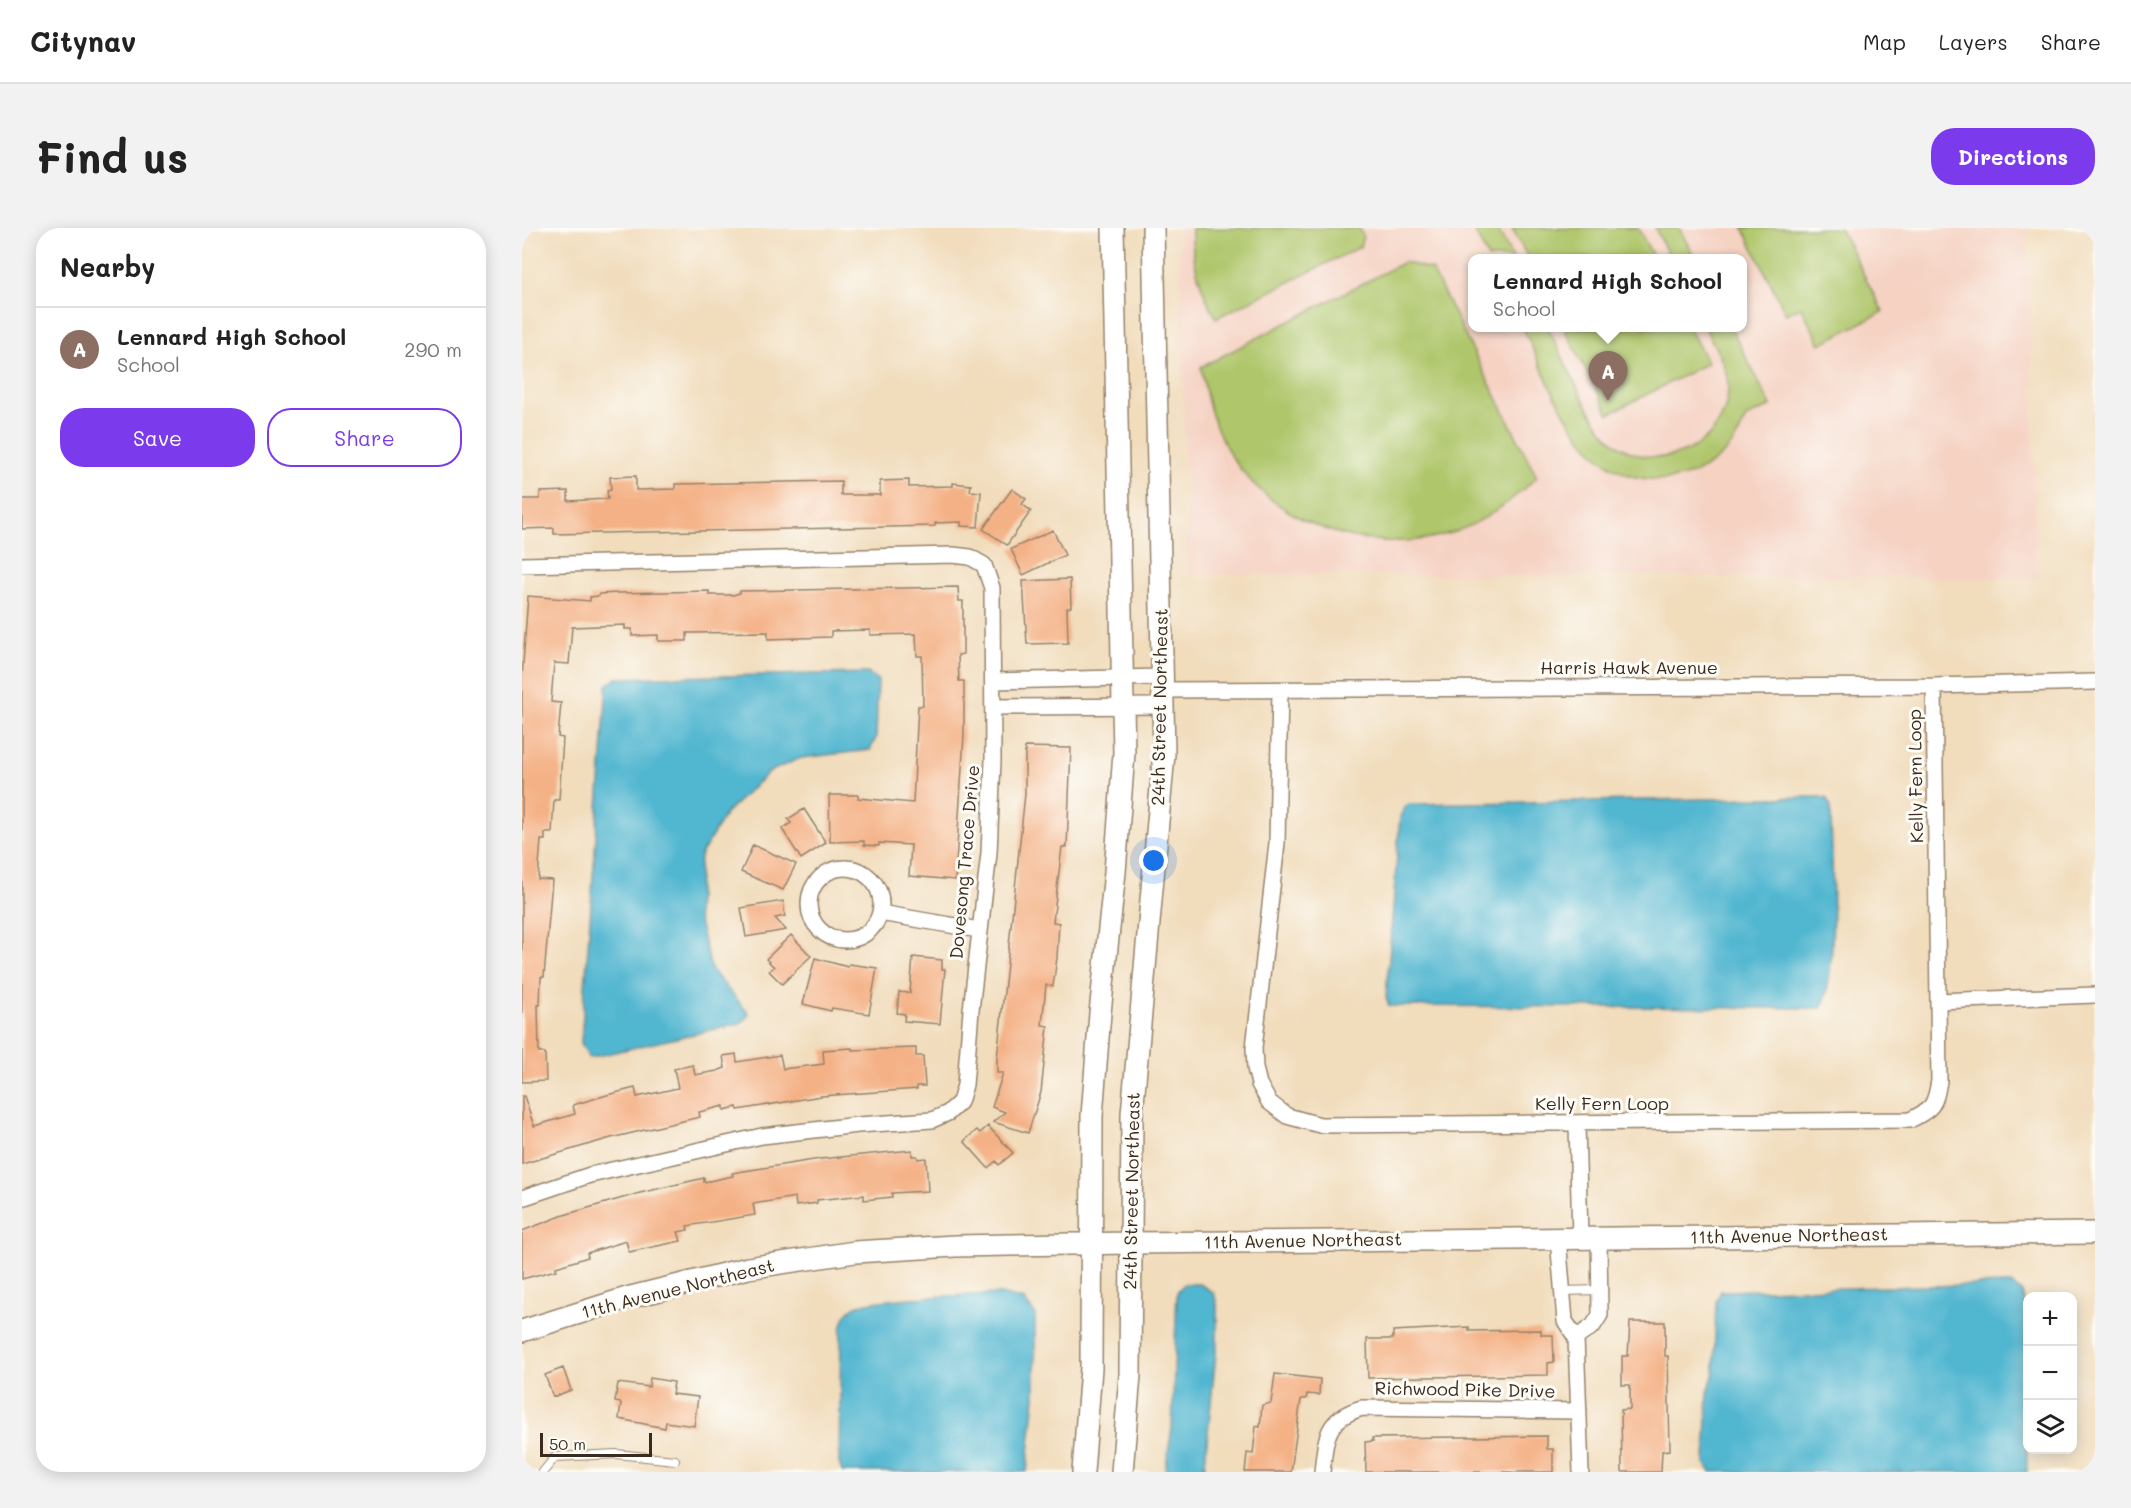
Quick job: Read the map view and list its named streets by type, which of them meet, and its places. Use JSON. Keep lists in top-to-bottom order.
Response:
{
  "streets": {
    "street": [
      "Harris Hawk Avenue",
      "24th Street Northeast",
      "Kelly Fern Loop",
      "Dovesong Trace Drive",
      "11th Avenue Northeast",
      "Richwood Pike Drive"
    ]
  },
  "crossings": [
    ["Harris Hawk Avenue", "24th Street Northeast"],
    ["Harris Hawk Avenue", "Kelly Fern Loop"],
    ["24th Street Northeast", "11th Avenue Northeast"]
  ],
  "scale_bar": "50 m",
  "page": {
    "header": "Citynav",
    "nav": ["Map", "Layers", "Share"],
    "buttons": [
      "Directions",
      ["Save", "Share"]
    ],
    "title": "Find us",
    "heading": "Nearby",
    "popup": ["Lennard High School", "School"],
    "list": [
      {
        "mark": "A",
        "name": "Lennard High School",
        "note": "School",
        "value": "290 m"
      }
    ],
    "pins": "A",
    "map_buttons": ["+", "−"],
    "scale": "50 m"
  }
}
